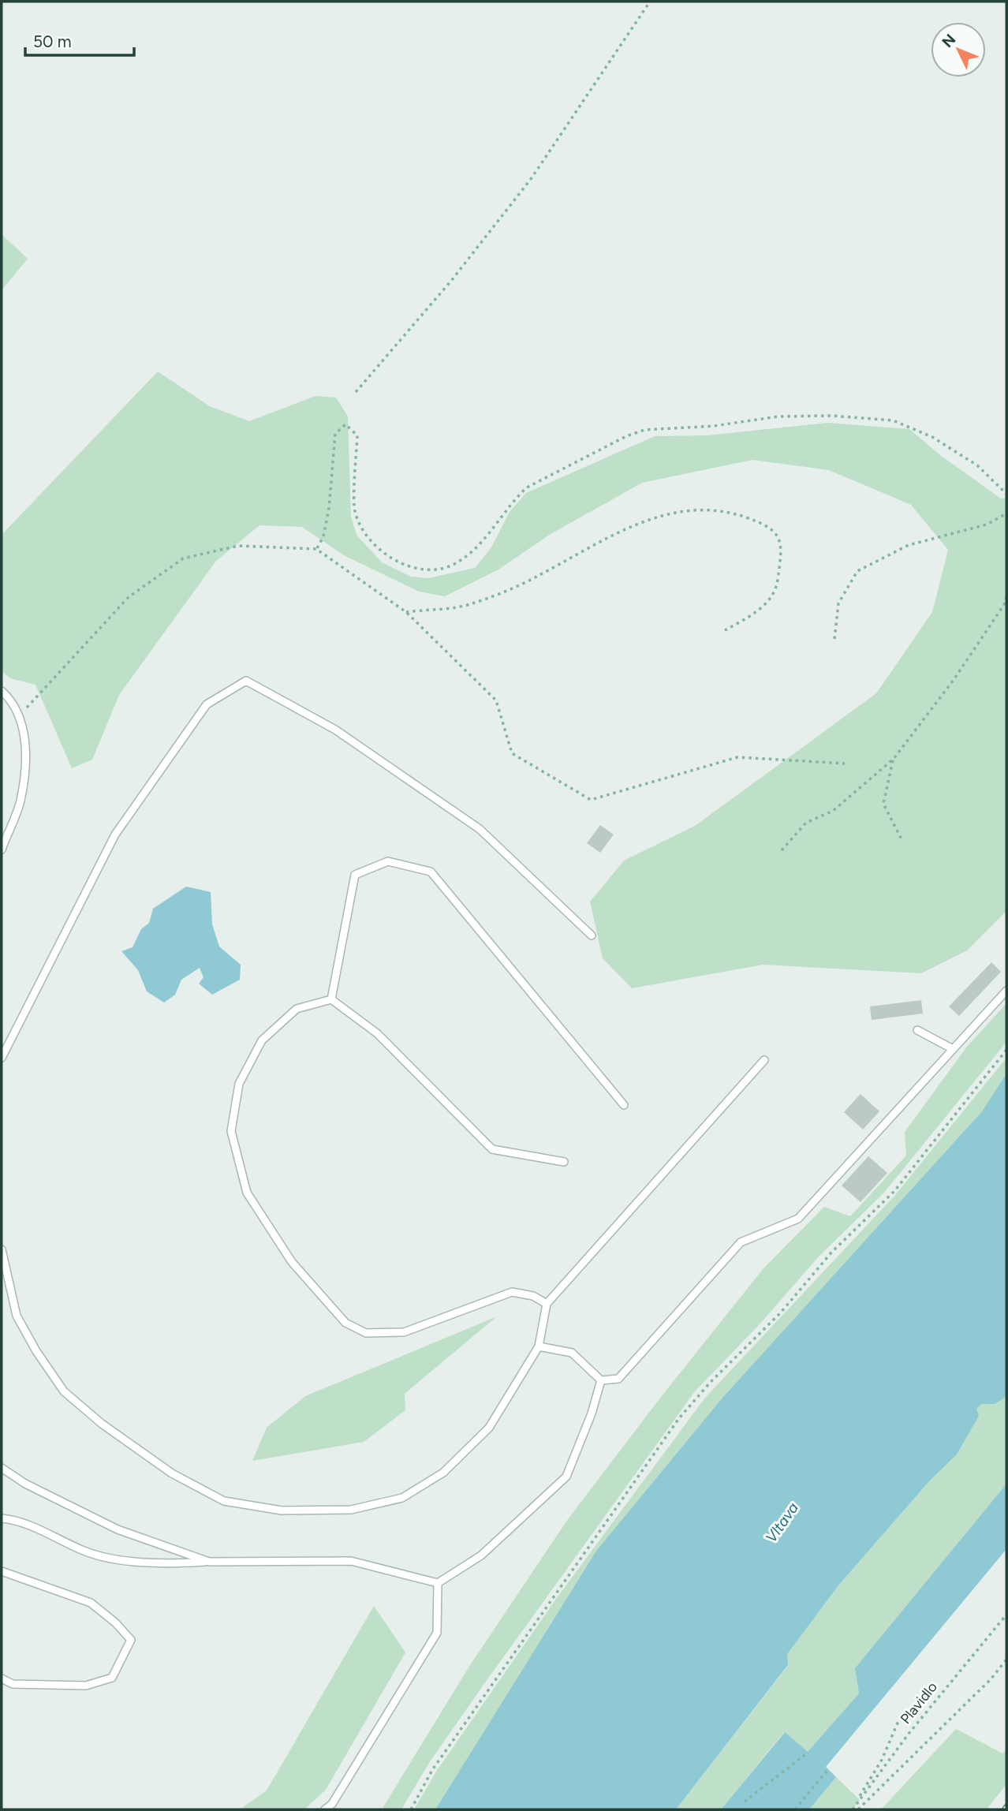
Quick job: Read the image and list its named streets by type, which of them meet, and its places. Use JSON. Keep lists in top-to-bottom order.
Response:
{
  "streets": {
    "path": ["Plavidlo"]
  },
  "water": ["Vltava"],
  "scale_bar": "50 m",
  "north": "top left"
}
